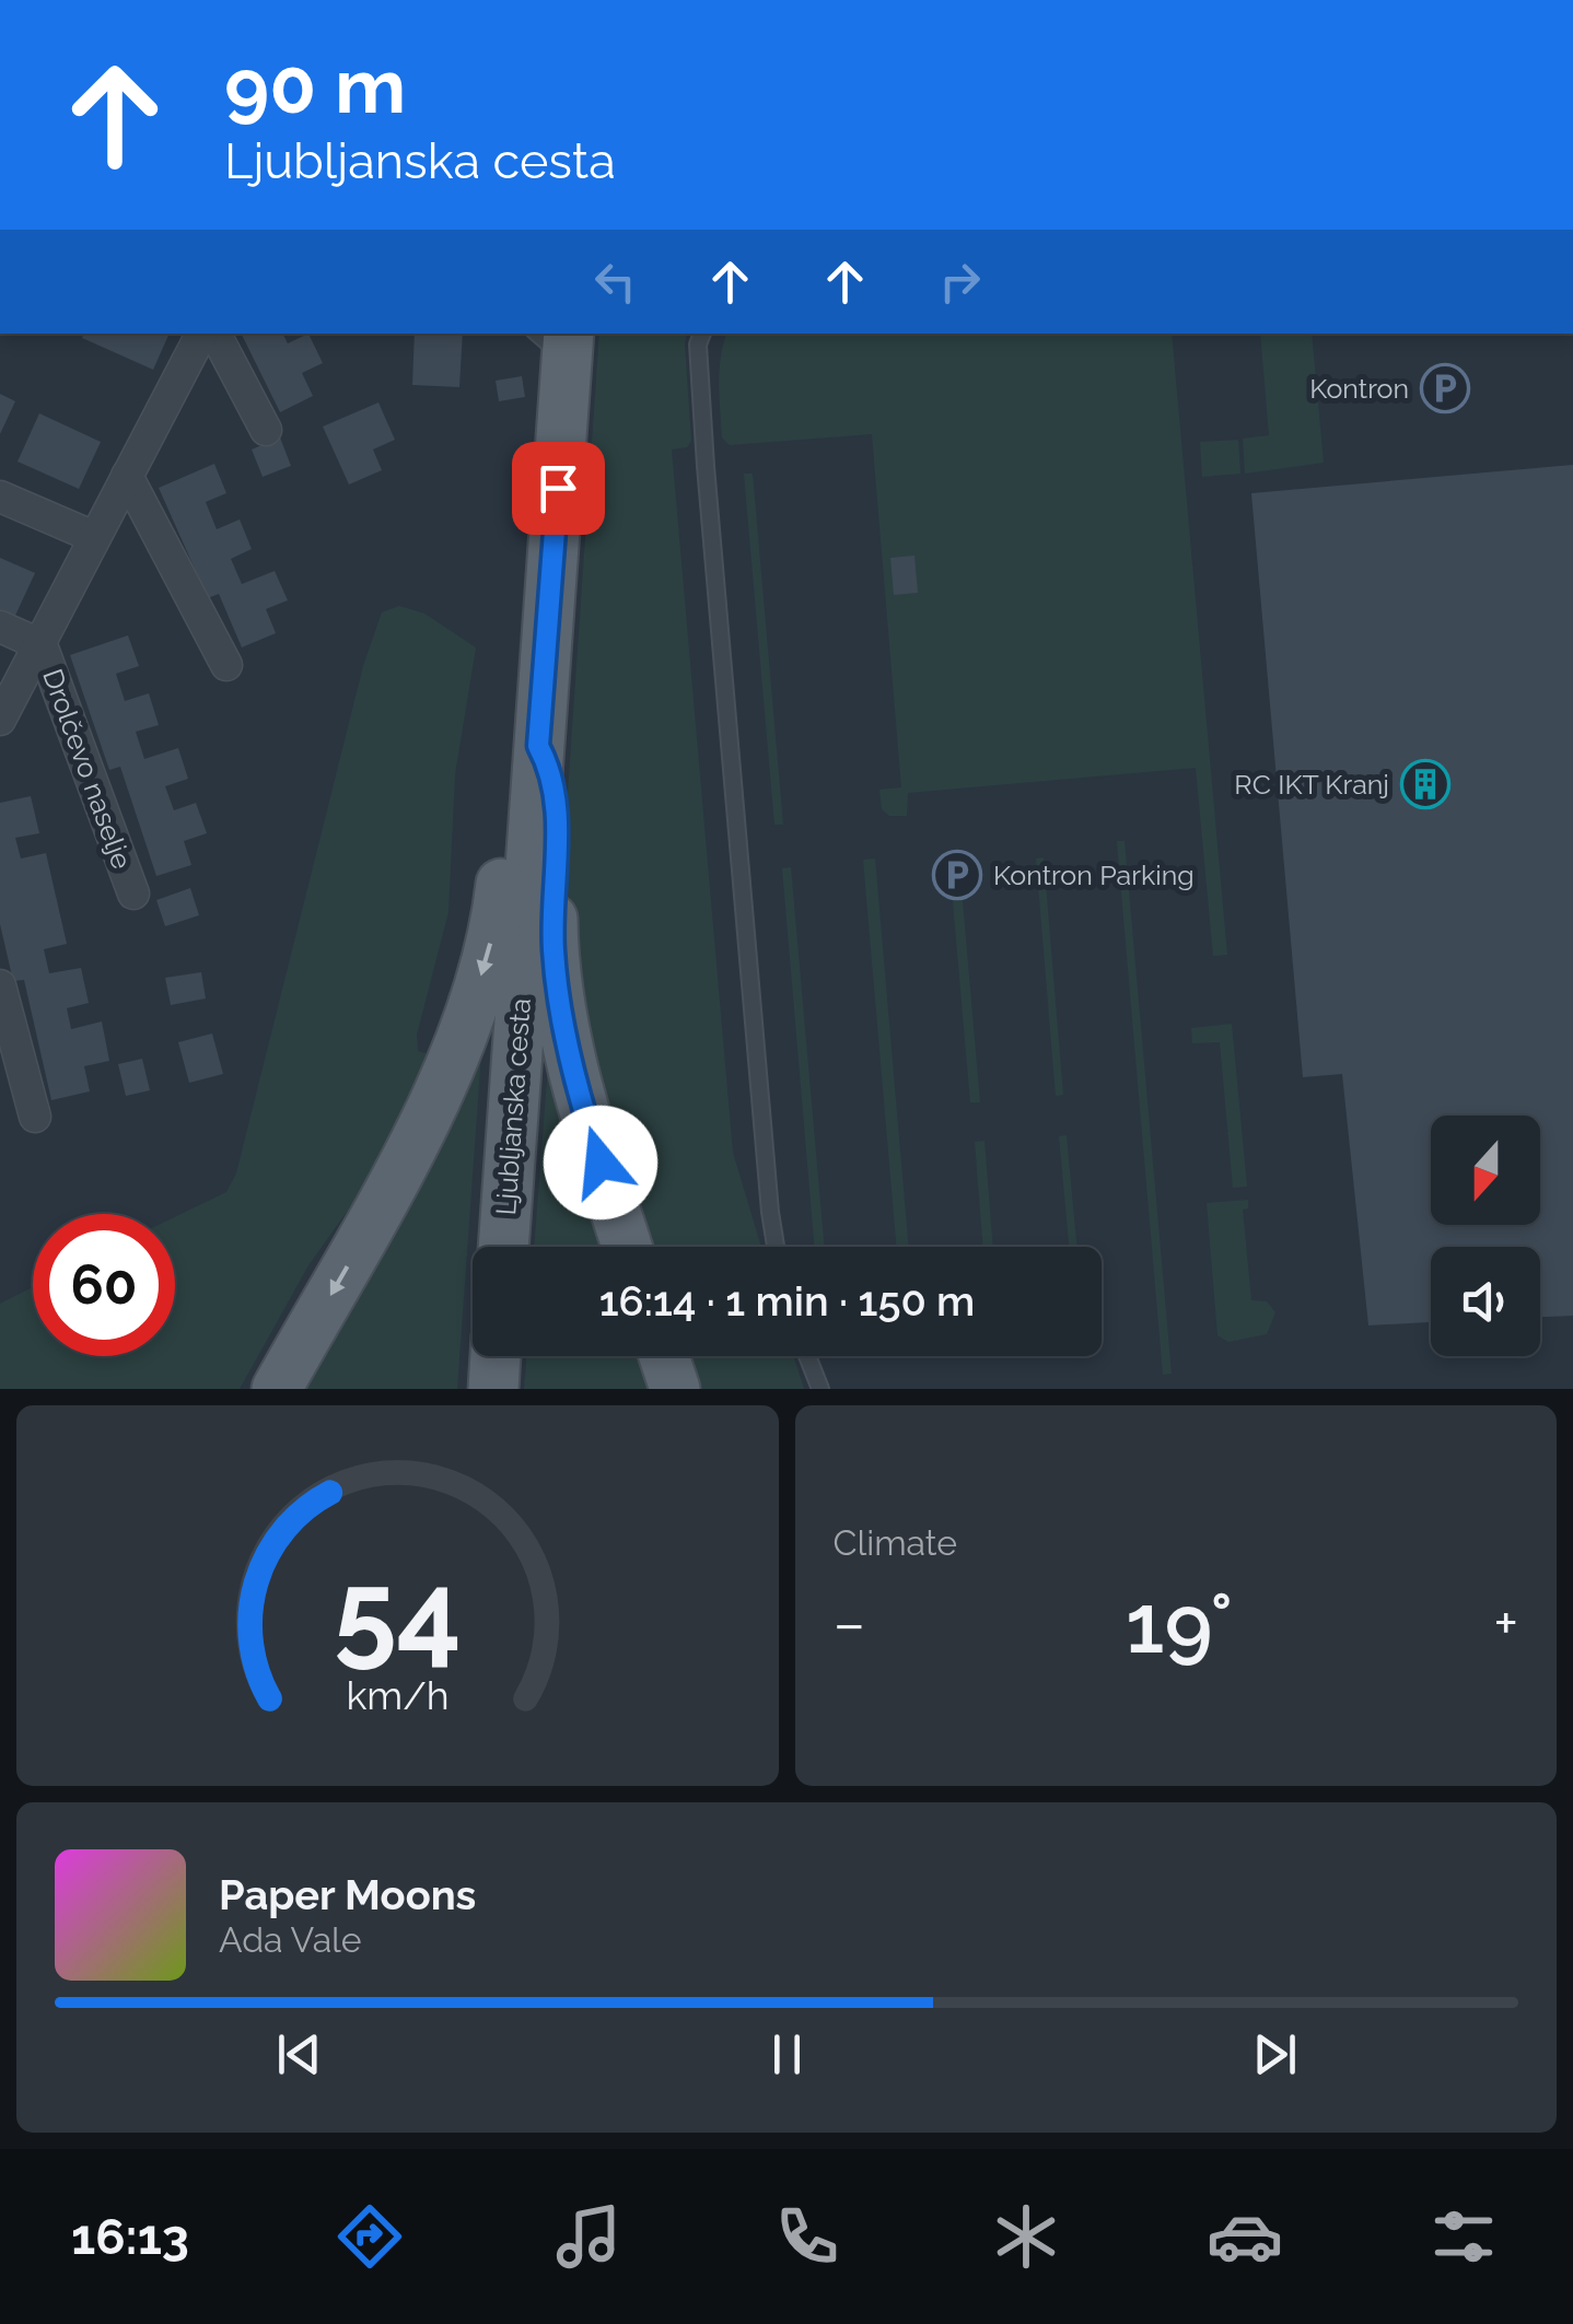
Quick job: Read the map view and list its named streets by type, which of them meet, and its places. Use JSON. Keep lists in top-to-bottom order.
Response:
{
  "streets": {
    "main road": ["Ljubljanska cesta"],
    "street": ["Drolčevo naselje"]
  },
  "places": {
    "parking": ["Kontron", "Kontron Parking"],
    "building": ["RC IKT Kranj"]
  },
  "north": "bottom",
  "page": {
    "turn": ["90 m", "Ljubljanska cesta"],
    "limit": "60",
    "trip": "16:14 · 1 min · 150 m",
    "tile": "Climate",
    "heat": ["−", "19°", "+"],
    "song": ["Paper Moons", "Ada Vale"],
    "tabs": "16:13",
    "gauge": ["54", "km/h"]
  }
}
